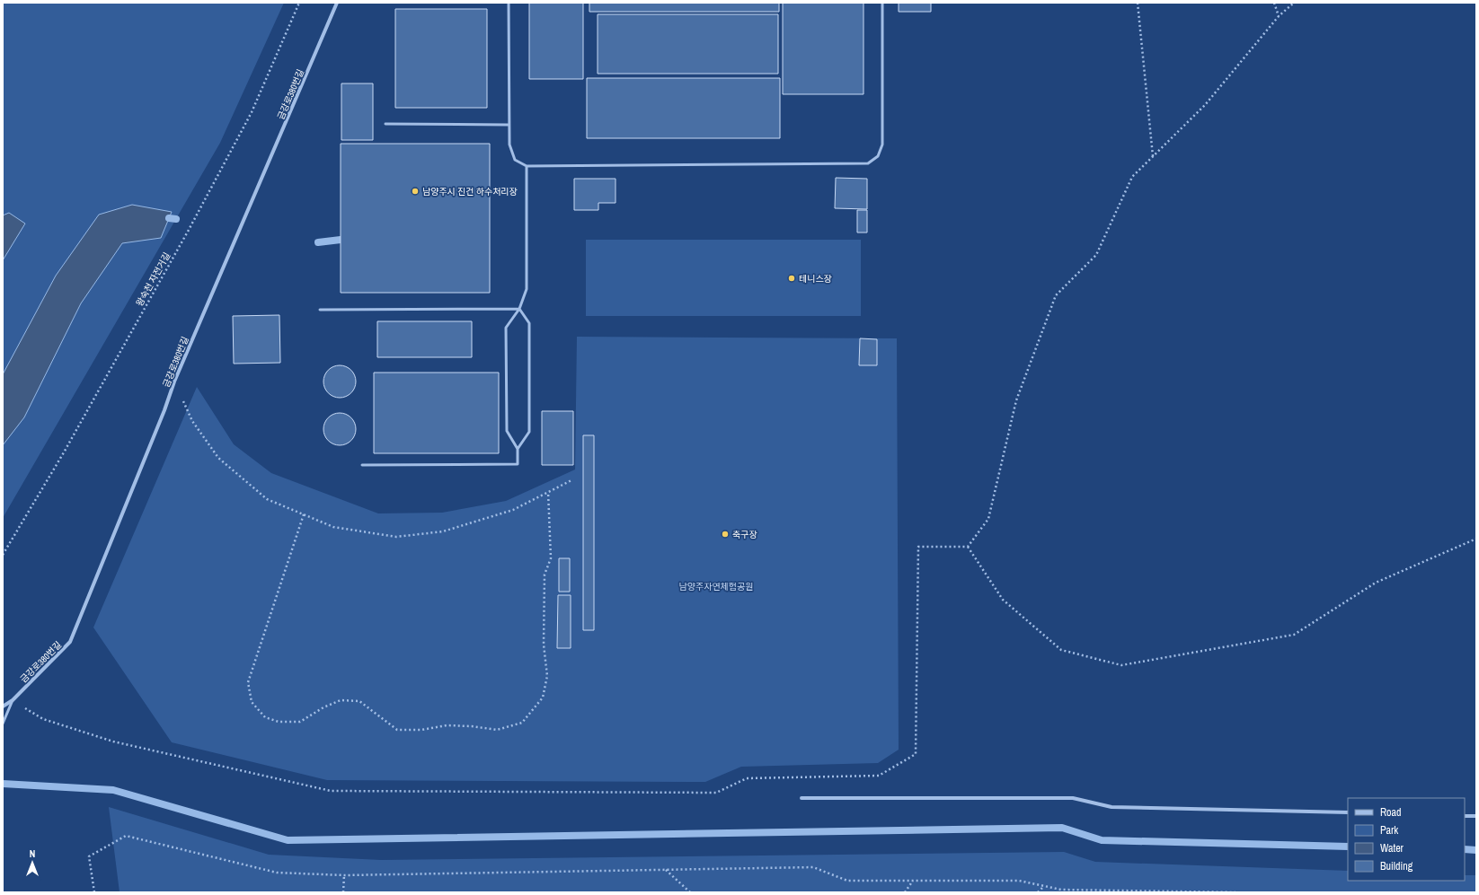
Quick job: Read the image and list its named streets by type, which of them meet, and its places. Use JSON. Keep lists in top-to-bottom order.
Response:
{
  "streets": {
    "street": ["금강로380번길"],
    "path": ["왕숙천 자전거길"]
  },
  "parks": ["남양주자연체험공원"],
  "places": ["남양주시 진건 하수처리장", "테니스장", "축구장"],
  "legend": [
    "Road",
    "Park",
    "Water",
    "Building"
  ],
  "north": "top"
}
